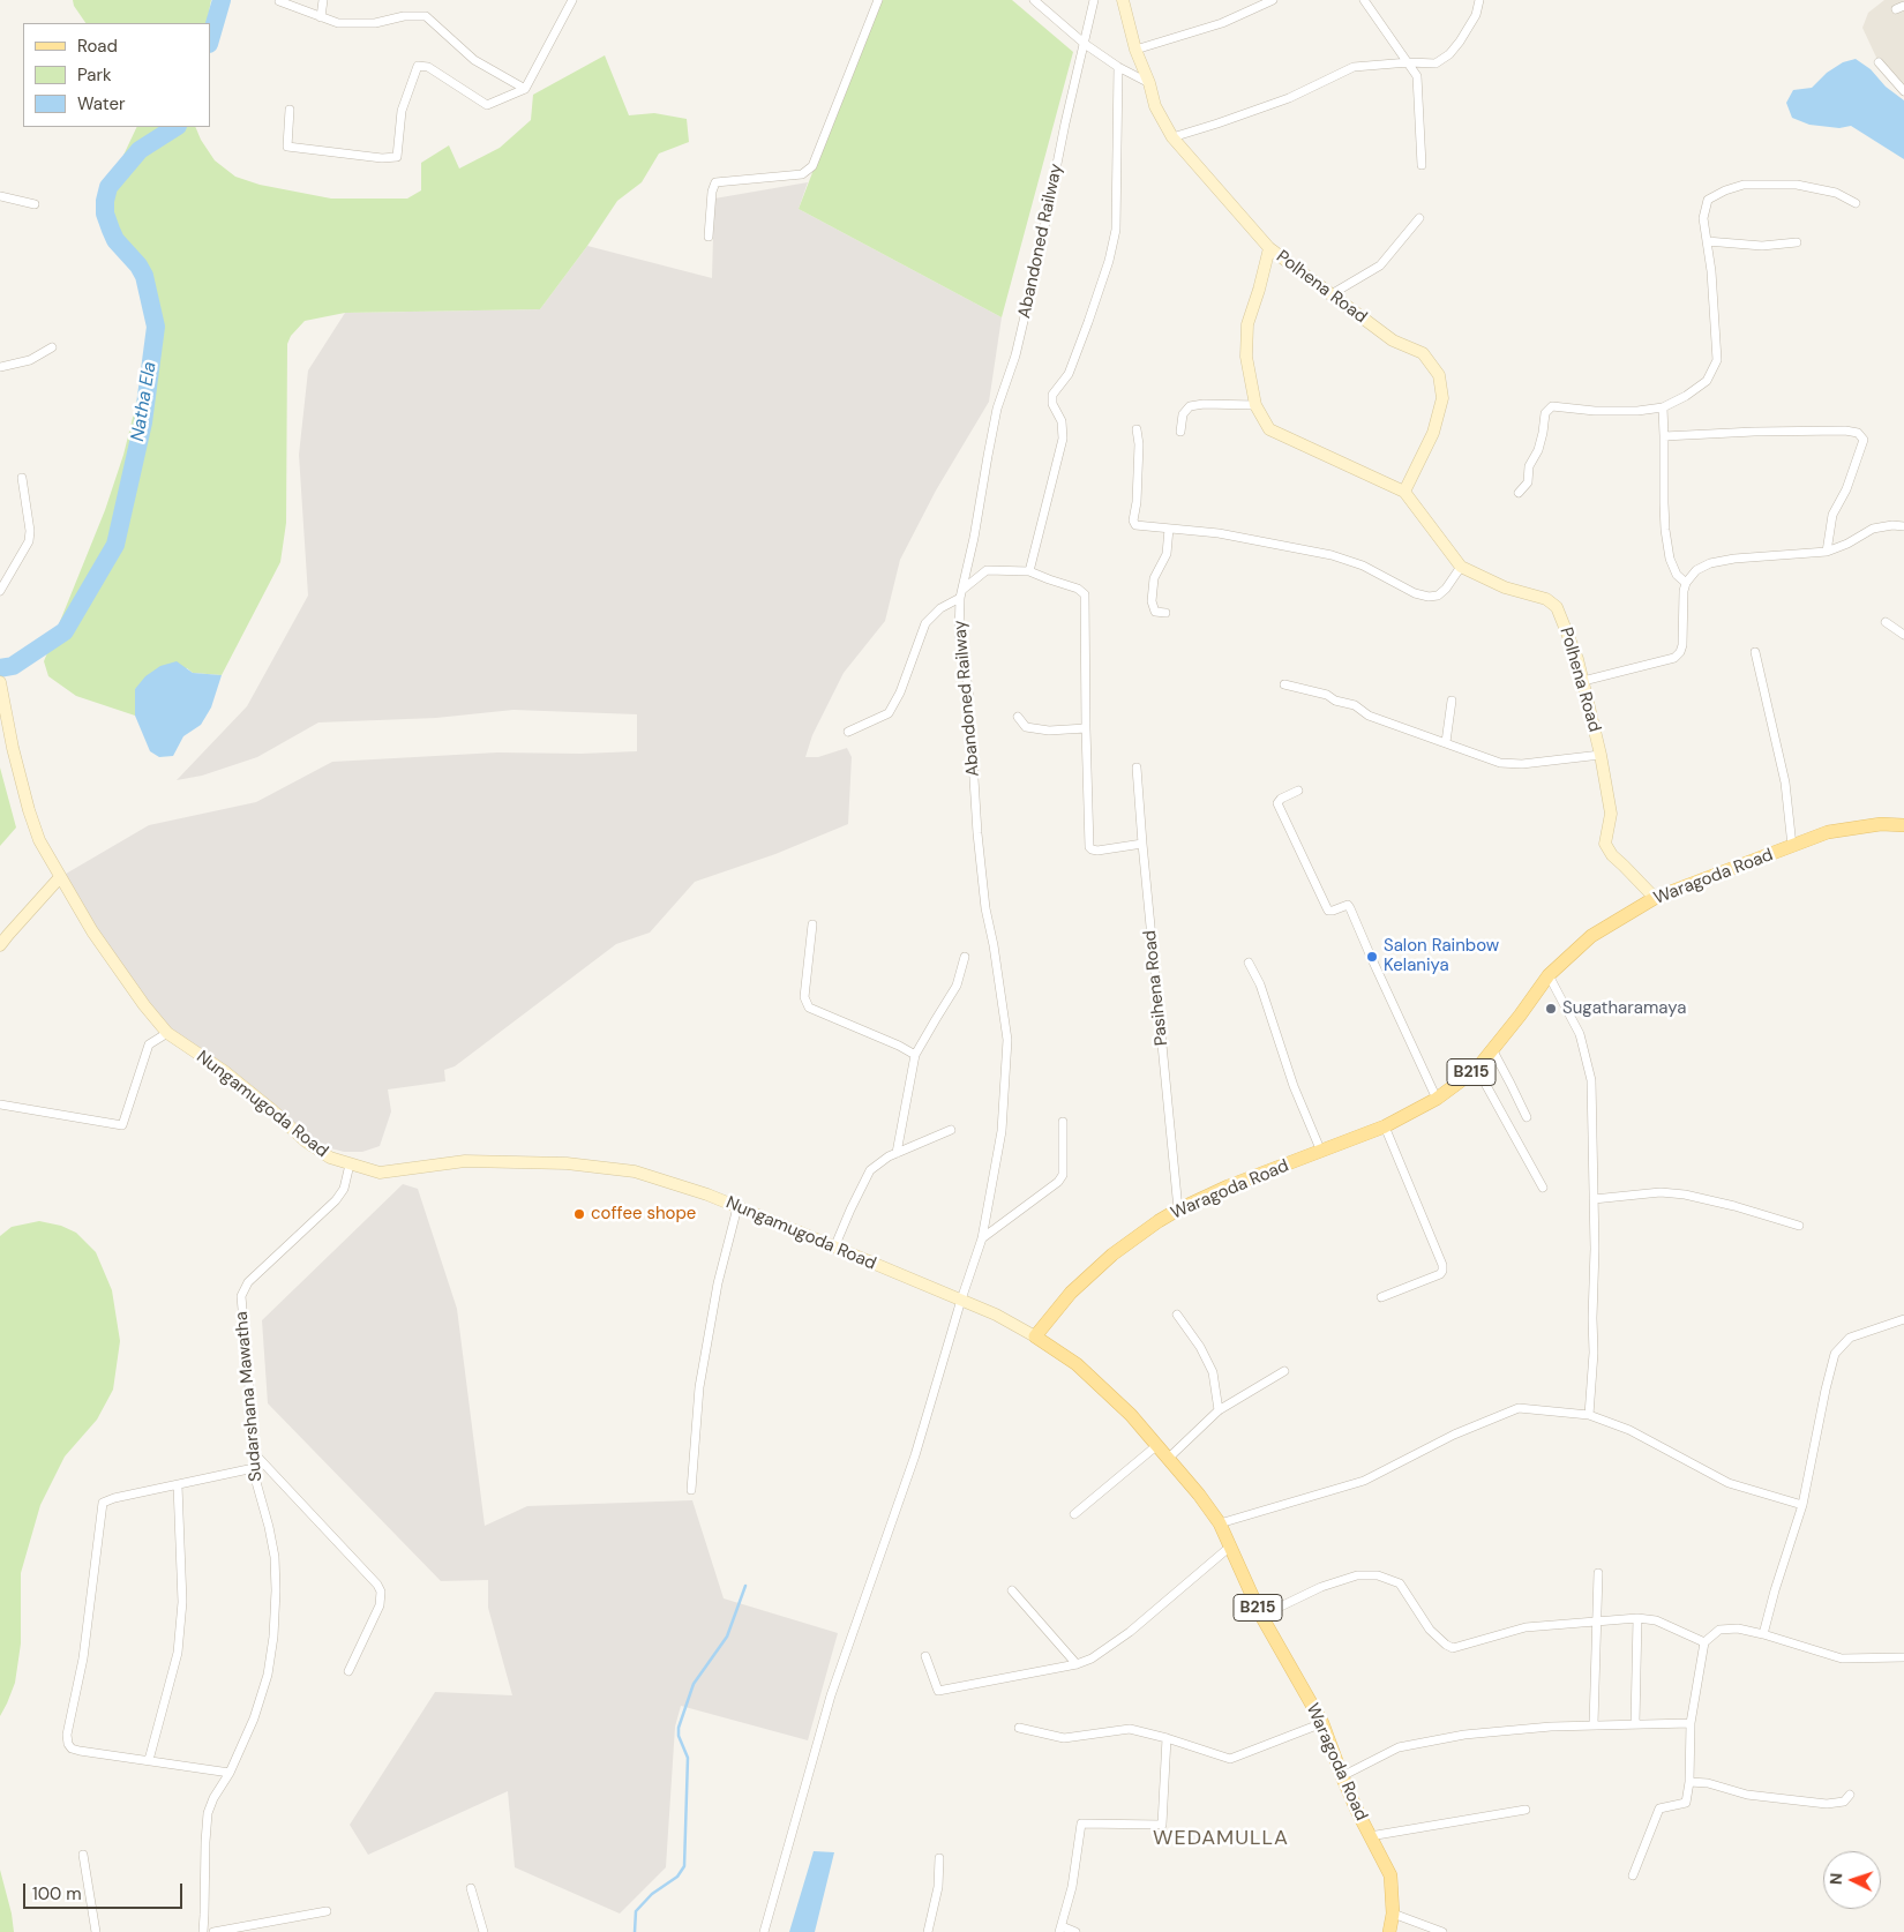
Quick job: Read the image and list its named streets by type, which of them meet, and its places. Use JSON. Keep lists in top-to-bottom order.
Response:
{
  "streets": {
    "main road": ["Waragoda Road", "B215"],
    "street": [
      "Abandoned Railway",
      "Polhena Road",
      "Pasihena Road",
      "Nungamugoda Road",
      "Sudarshana Mawatha"
    ]
  },
  "crossings": [
    ["Abandoned Railway", "Nungamugoda Road"],
    ["Polhena Road", "Waragoda Road"],
    ["Waragoda Road", "Pasihena Road"],
    ["Waragoda Road", "Nungamugoda Road"],
    ["Nungamugoda Road", "Sudarshana Mawatha"]
  ],
  "districts": ["WEDAMULLA"],
  "water": ["Natha Ela"],
  "places": ["Salon Rainbow Kelaniya", "Sugatharamaya", "coffee shope"],
  "legend": ["Road", "Park", "Water"],
  "scale_bar": "100 m",
  "north": "left"
}
